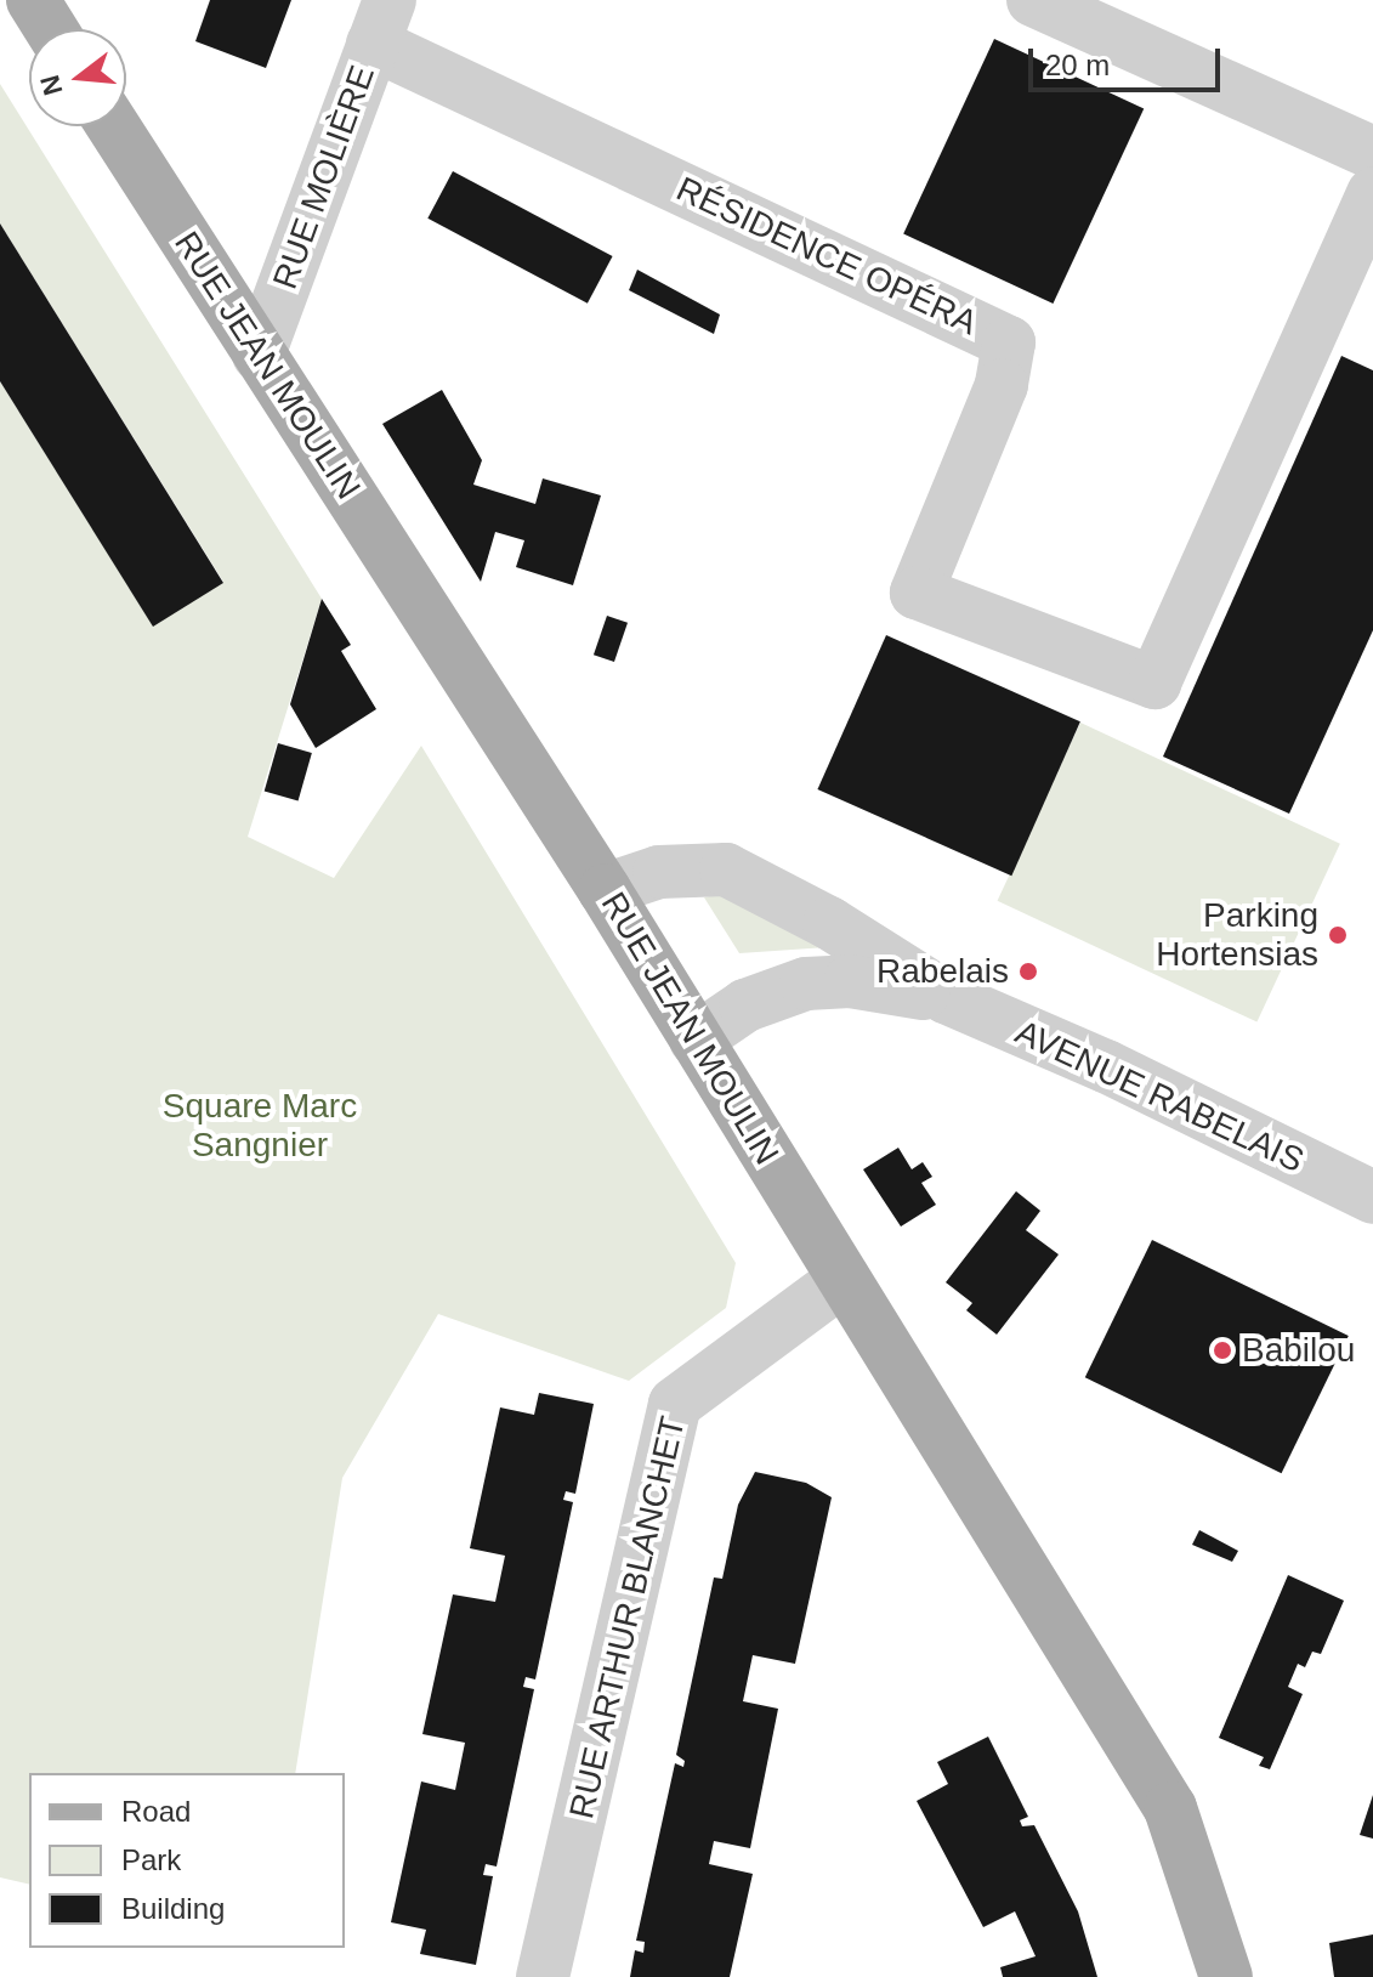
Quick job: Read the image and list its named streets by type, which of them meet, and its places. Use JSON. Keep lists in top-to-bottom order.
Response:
{
  "streets": {
    "main road": ["RUE JEAN MOULIN"],
    "street": [
      "RUE MOLIÈRE",
      "RÉSIDENCE OPÉRA",
      "AVENUE RABELAIS",
      "RUE ARTHUR BLANCHET"
    ]
  },
  "crossings": [
    ["RUE MOLIÈRE", "RÉSIDENCE OPÉRA"],
    ["RUE MOLIÈRE", "RUE JEAN MOULIN"],
    ["RUE JEAN MOULIN", "AVENUE RABELAIS"],
    ["RUE JEAN MOULIN", "RUE ARTHUR BLANCHET"]
  ],
  "parks": ["Square Marc Sangnier"],
  "places": ["Parking Hortensias", "Rabelais", "Babilou"],
  "legend": ["Road", "Park", "Building"],
  "scale_bar": "20 m",
  "north": "left"
}
